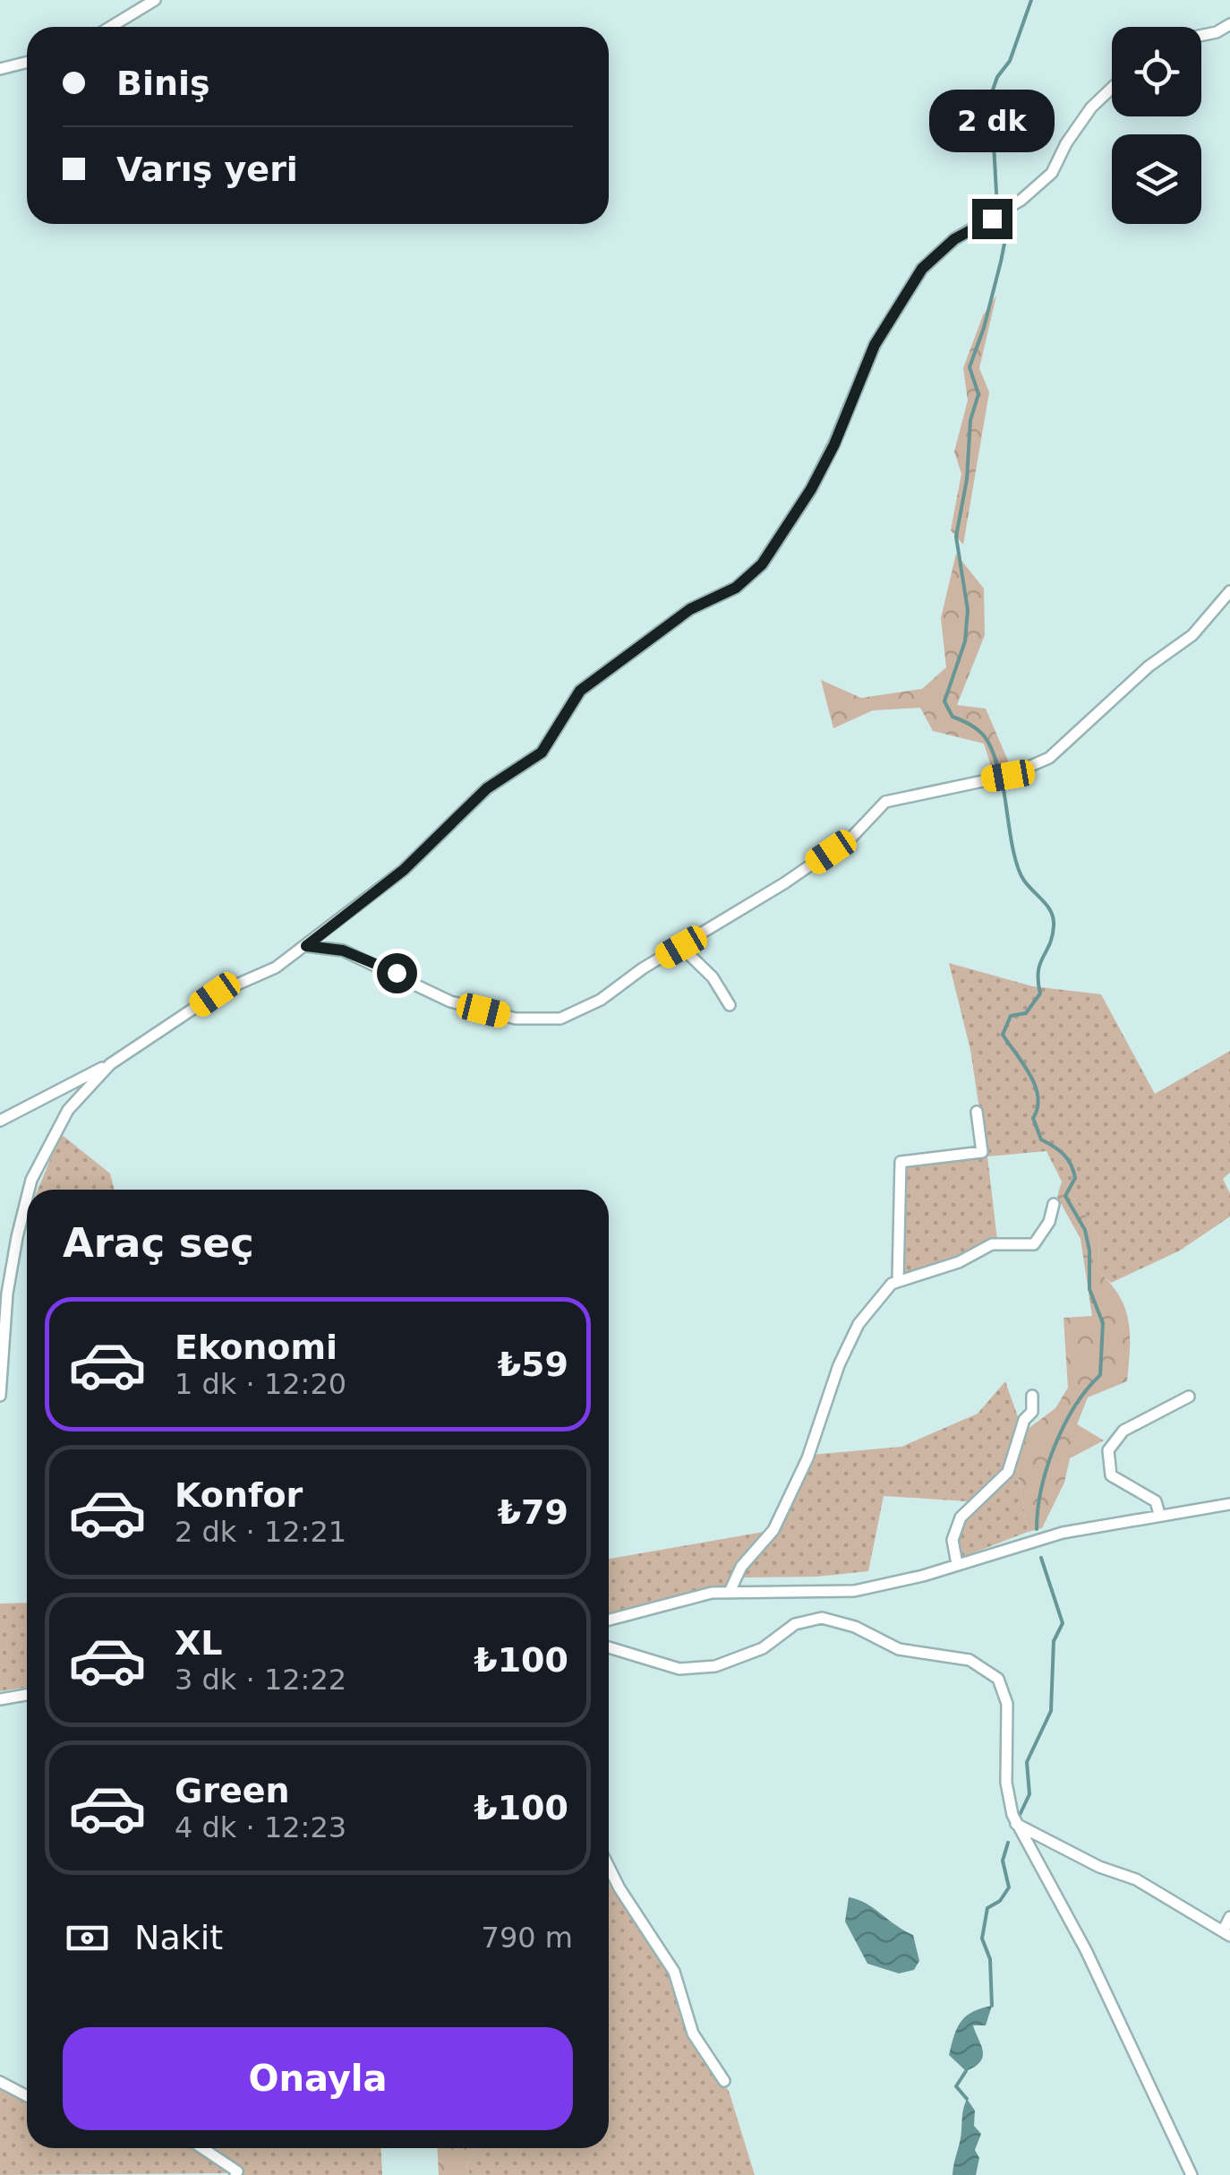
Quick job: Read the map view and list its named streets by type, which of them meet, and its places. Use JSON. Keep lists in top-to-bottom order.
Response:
{
  "page": {
    "banner": ["Biniş", "Varış yeri"],
    "bubble": "2 dk",
    "heading": "Araç seç",
    "list": [
      {
        "name": "Ekonomi",
        "note": "1 dk · 12:20",
        "value": "₺59"
      },
      {
        "name": "Konfor",
        "note": "2 dk · 12:21",
        "value": "₺79"
      },
      {
        "name": "XL",
        "note": "3 dk · 12:22",
        "value": "₺100"
      },
      {
        "name": "Green",
        "note": "4 dk · 12:23",
        "value": "₺100"
      }
    ],
    "pay": ["Nakit", "790 m"],
    "buttons": "Onayla"
  }
}
